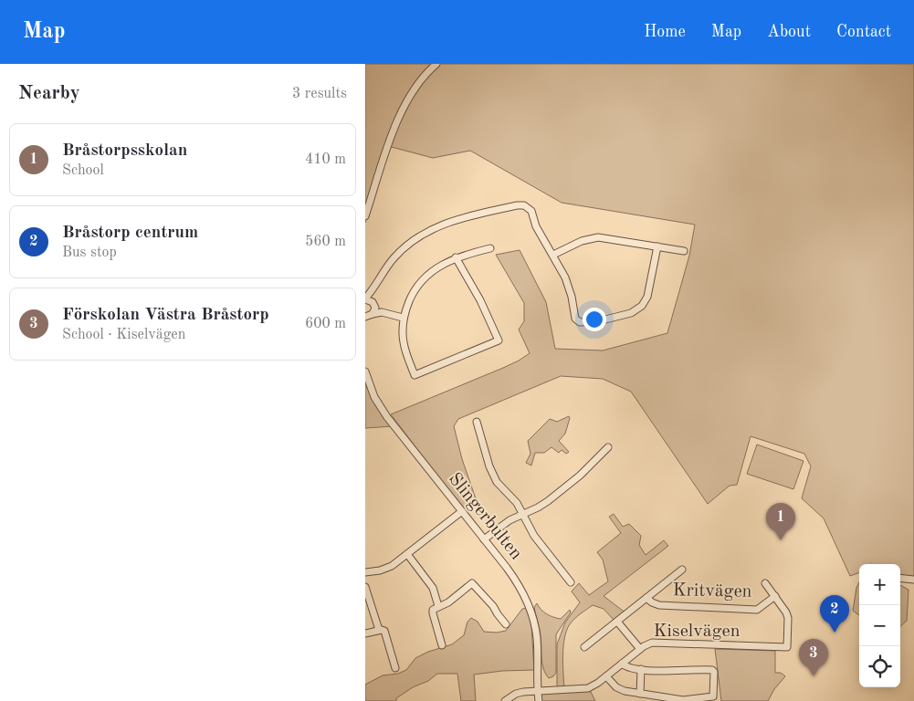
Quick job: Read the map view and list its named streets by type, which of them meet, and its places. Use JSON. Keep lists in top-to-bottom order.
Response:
{
  "streets": {
    "street": ["Slingerbulten", "Kritvägen", "Kiselvägen"]
  },
  "crossings": [
    ["Slingerbulten", "Kiselvägen"],
    ["Kritvägen", "Kiselvägen"]
  ],
  "page": {
    "header": "Map",
    "nav": [
      "Home",
      "Map",
      "About",
      "Contact"
    ],
    "heading": ["Nearby", "3 results"],
    "list": [
      {
        "mark": "1",
        "name": "Bråstorpsskolan",
        "note": "School",
        "value": "410 m"
      },
      {
        "mark": "2",
        "name": "Bråstorp centrum",
        "note": "Bus stop",
        "value": "560 m"
      },
      {
        "mark": "3",
        "name": "Förskolan Västra Bråstorp",
        "note": "School · Kiselvägen",
        "value": "600 m"
      }
    ],
    "pins": ["1", "2", "3"],
    "map_buttons": ["+", "−"]
  }
}
